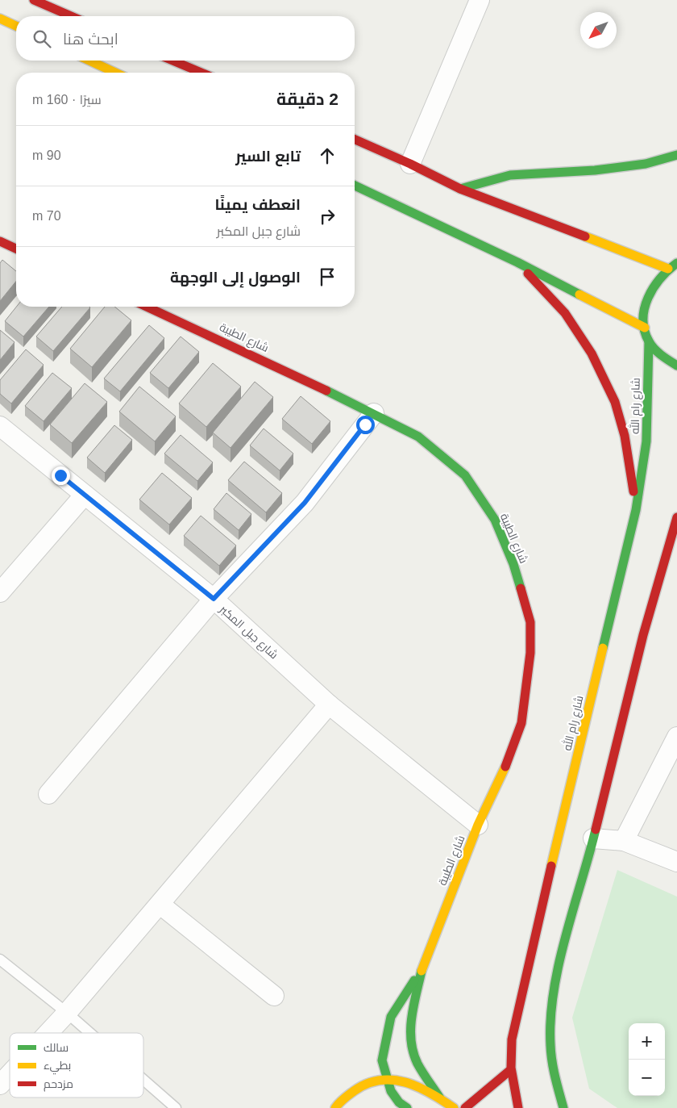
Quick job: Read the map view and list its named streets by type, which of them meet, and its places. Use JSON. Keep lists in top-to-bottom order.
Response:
{
  "streets": {
    "main road": ["شارع الطيبة", "شارع رام الله"],
    "street": ["شارع جبل المكبر"]
  },
  "crossings": [
    ["شارع الطيبة", "شارع جبل المكبر"]
  ],
  "legend": ["سالك", "بطيء", "مزدحم"],
  "north": "bottom left",
  "page": {
    "search": "ابحث هنا",
    "heading": ["2 دقيقة", "سيرًا · 160 m"],
    "list": [
      ["تابع السير", "90 m"],
      ["انعطف يمينًا", "شارع جبل المكبر", "70 m"],
      "الوصول إلى الوجهة"
    ],
    "map_buttons": ["+", "−"]
  }
}
